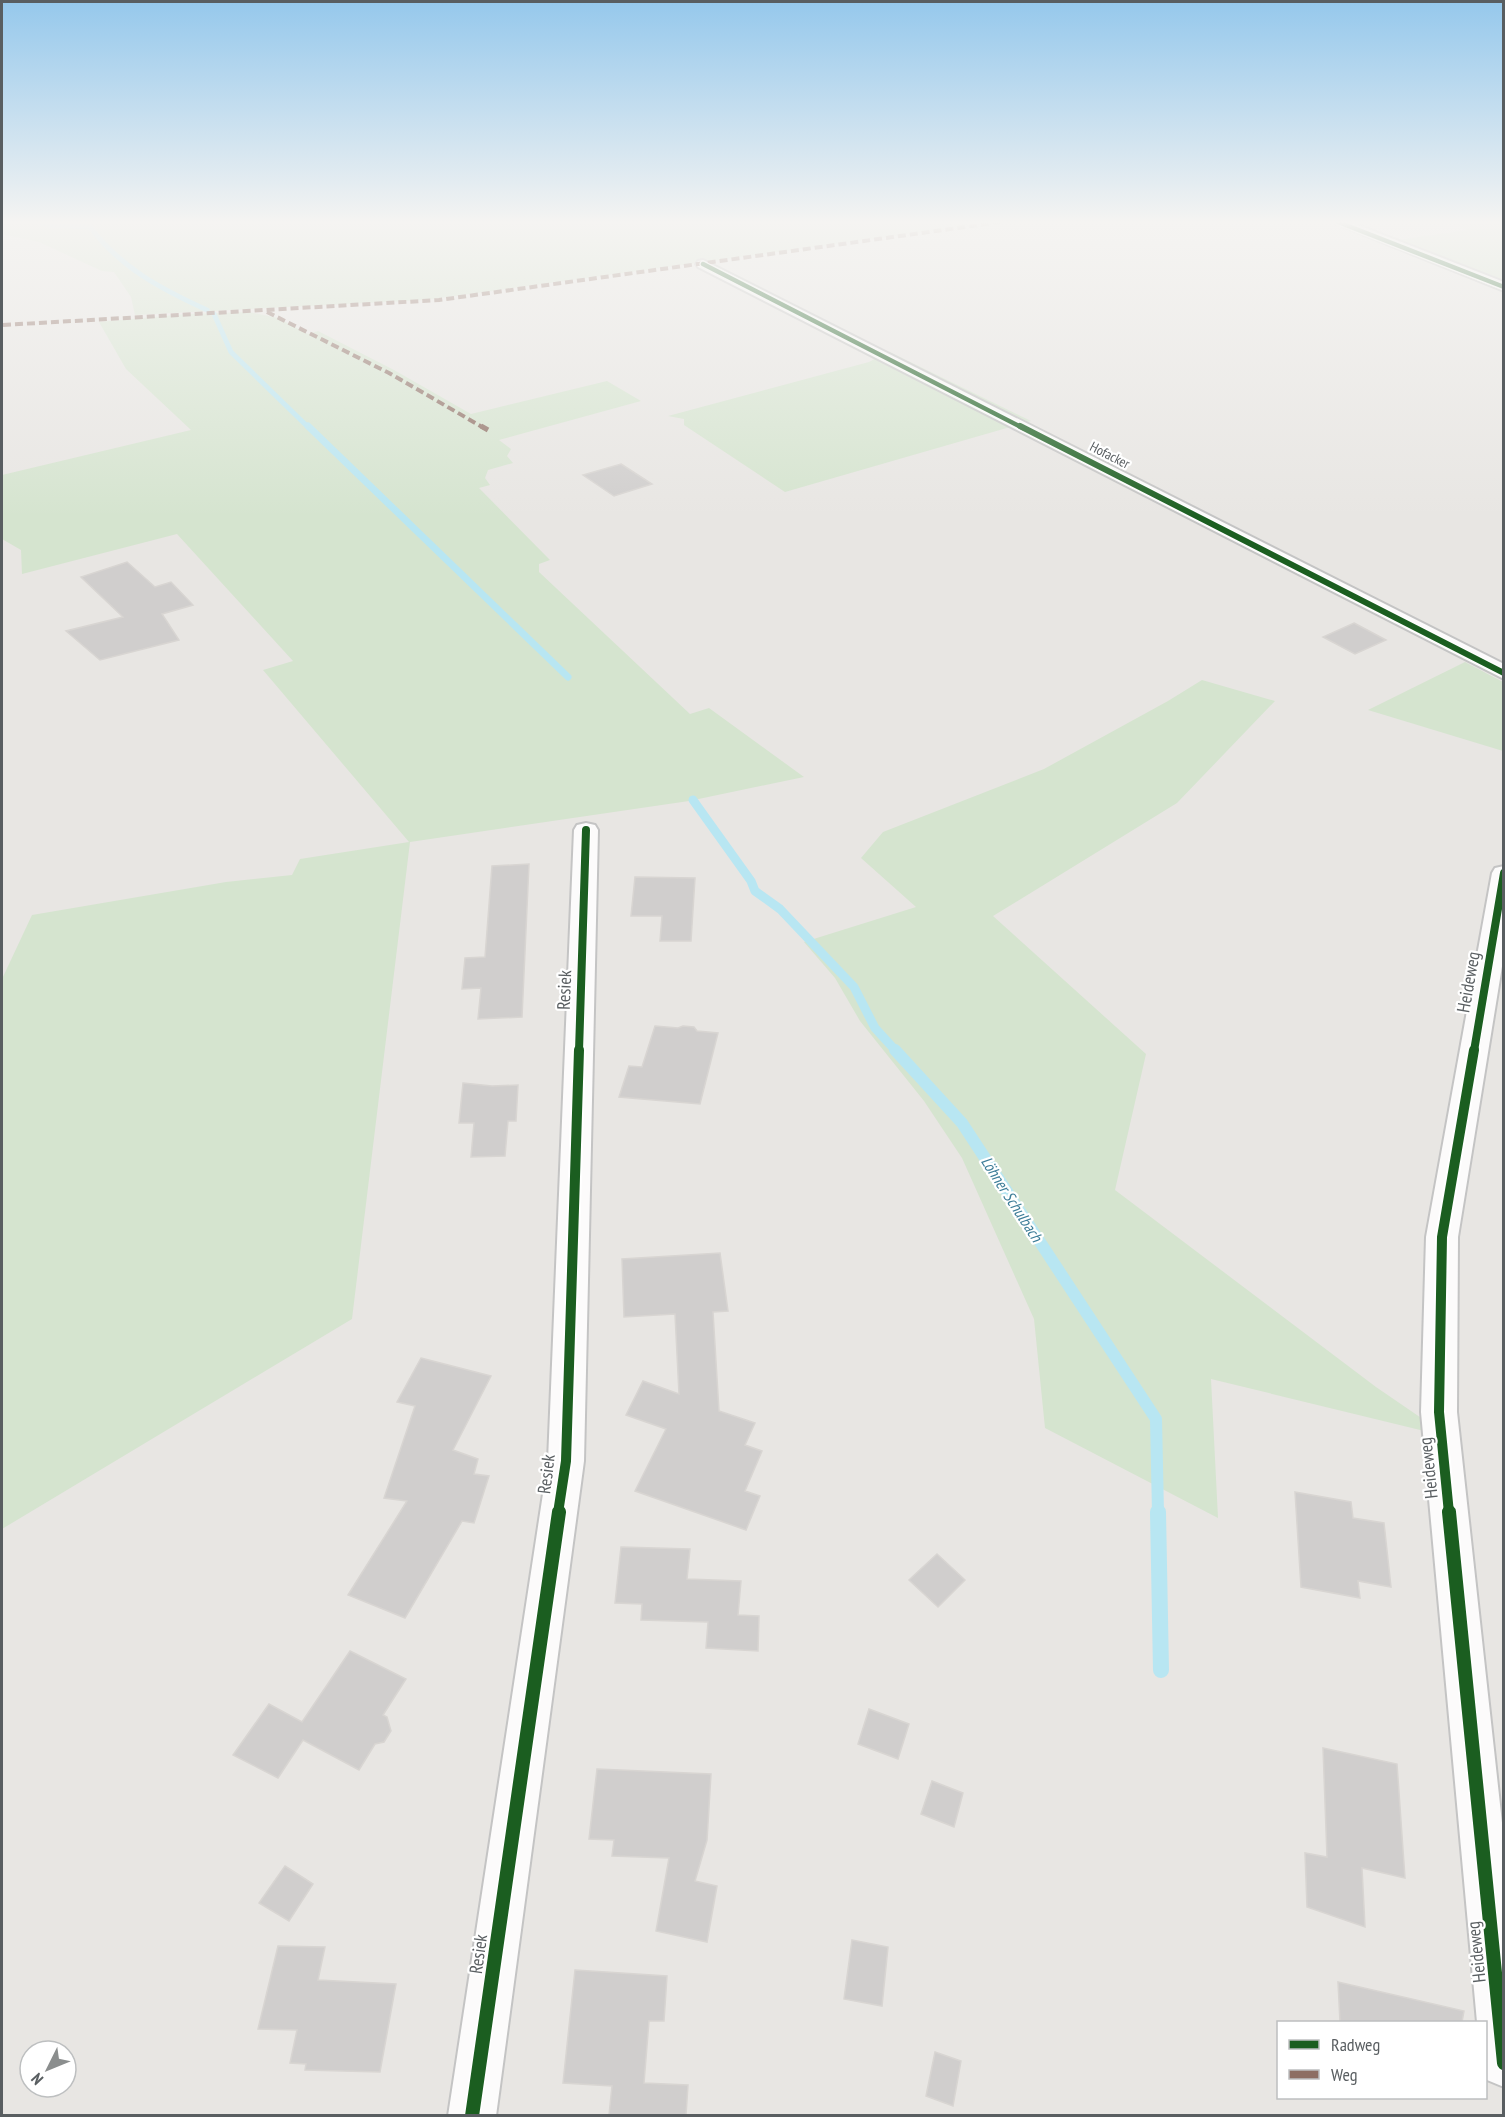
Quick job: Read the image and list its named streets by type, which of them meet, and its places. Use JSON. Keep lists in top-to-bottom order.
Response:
{
  "streets": {
    "street": ["Hofacker", "Heideweg", "Resiek"]
  },
  "water": ["Löhner Schulbach"],
  "legend": ["Radweg", "Weg"],
  "north": "bottom left"
}
